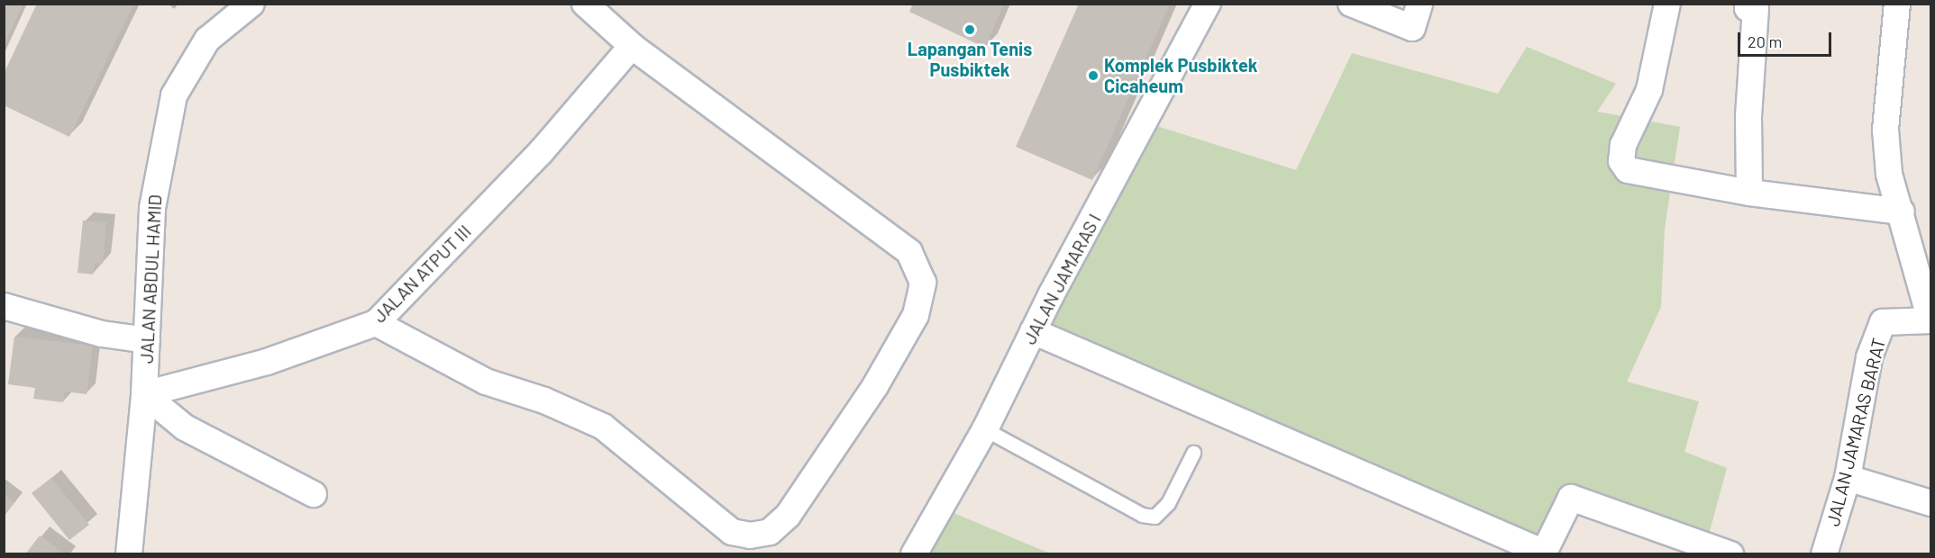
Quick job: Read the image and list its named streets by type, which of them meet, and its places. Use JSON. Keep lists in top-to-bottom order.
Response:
{
  "streets": {
    "street": [
      "JALAN ATPUT III",
      "JALAN ABDUL HAMID",
      "JALAN JAMARAS I",
      "JALAN JAMARAS BARAT"
    ]
  },
  "crossings": [
    ["JALAN ATPUT III", "JALAN ABDUL HAMID"]
  ],
  "places": ["Lapangan Tenis Pusbiktek", "Komplek Pusbiktek Cicaheum"],
  "scale_bar": "20 m"
}
